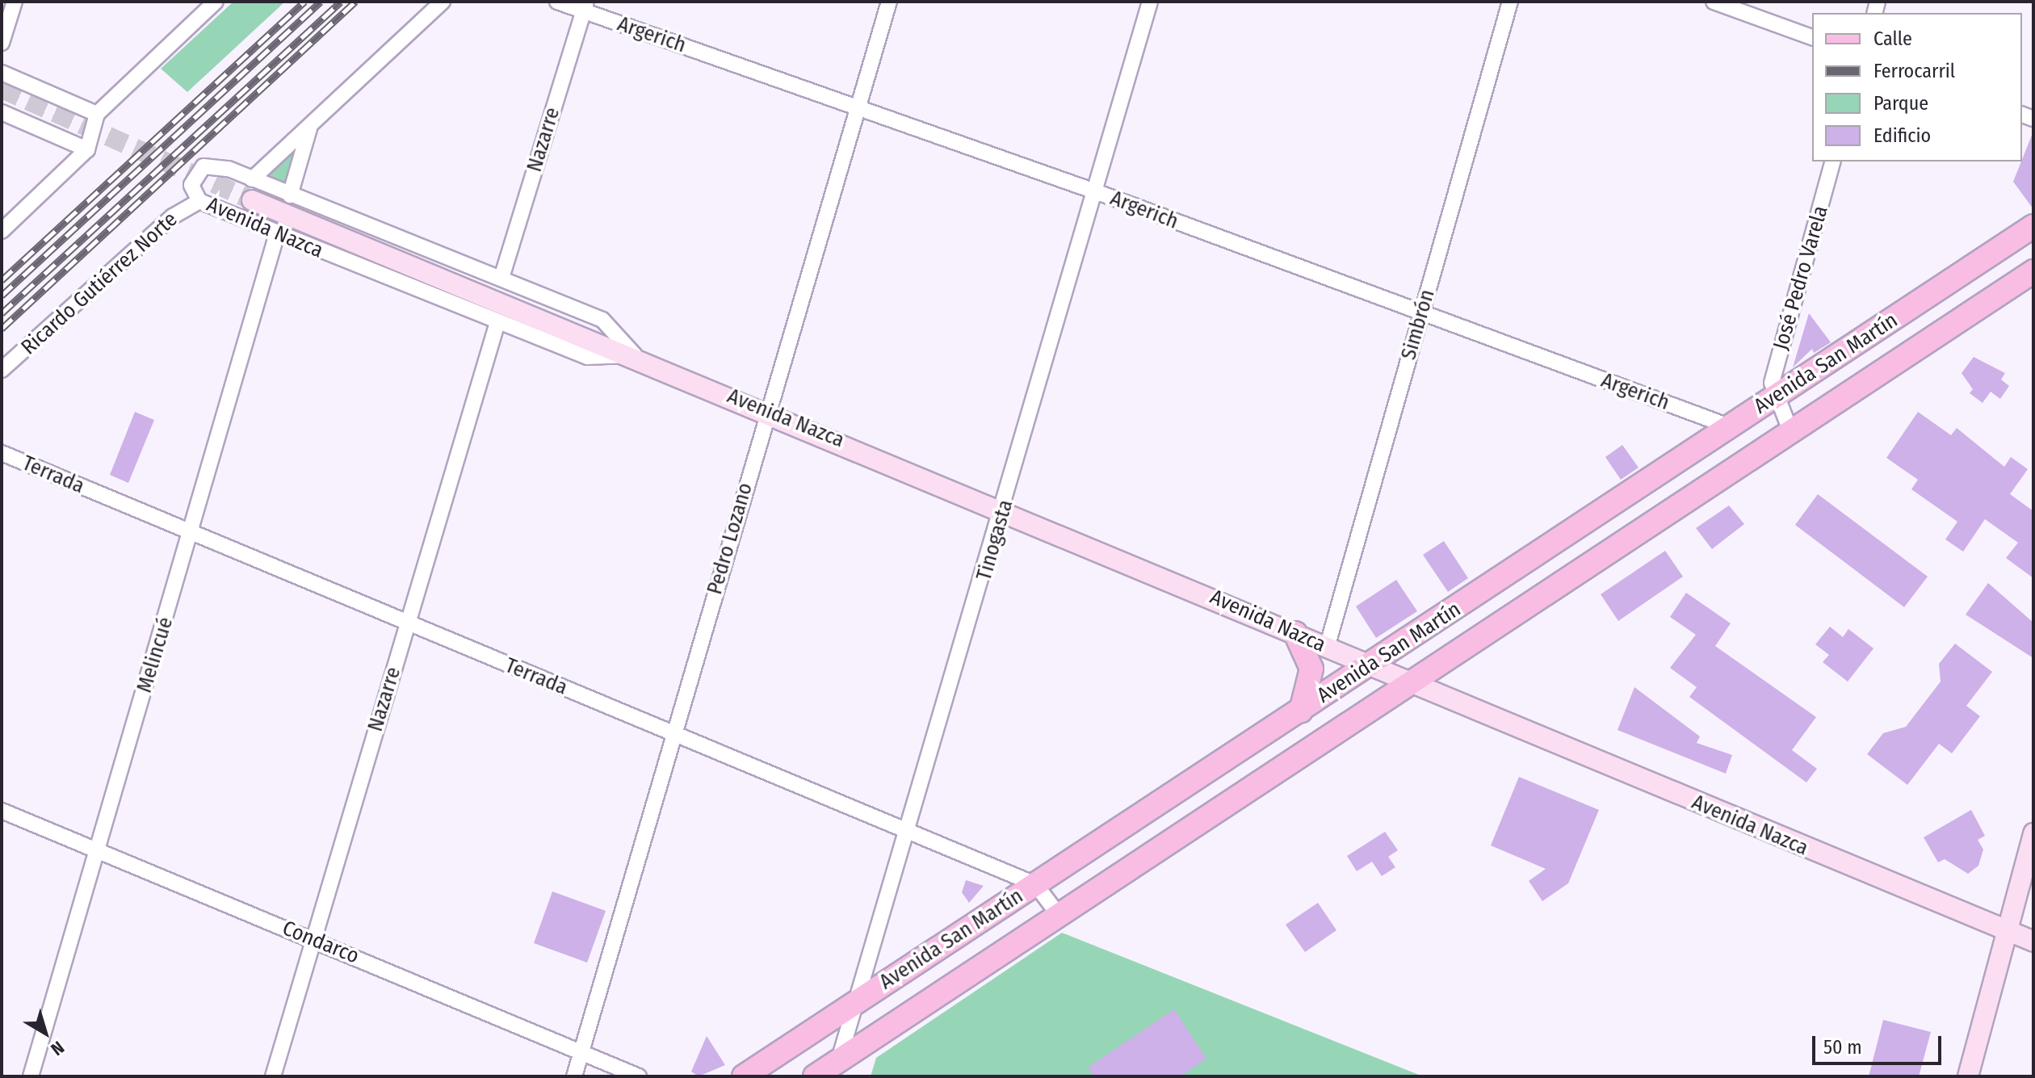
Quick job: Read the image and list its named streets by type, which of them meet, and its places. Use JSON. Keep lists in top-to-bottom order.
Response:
{
  "streets": {
    "main road": ["Avenida Nazca", "Avenida San Martín"],
    "street": [
      "Argerich",
      "Nazarre",
      "José Pedro Varela",
      "Ricardo Gutiérrez Norte",
      "Simbrón",
      "Terrada",
      "Pedro Lozano",
      "Tinogasta",
      "Melincué",
      "Condarco"
    ]
  },
  "crossings": [
    ["Argerich", "Nazarre"],
    ["Argerich", "Simbrón"],
    ["Argerich", "Avenida San Martín"],
    ["Argerich", "Pedro Lozano"],
    ["Argerich", "Tinogasta"],
    ["Nazarre", "Avenida Nazca"],
    ["Nazarre", "Terrada"],
    ["Nazarre", "Condarco"],
    ["Avenida Nazca", "Ricardo Gutiérrez Norte"],
    ["Avenida Nazca", "Simbrón"],
    ["Avenida Nazca", "Avenida San Martín"],
    ["Avenida Nazca", "Pedro Lozano"],
    ["Avenida Nazca", "Tinogasta"],
    ["Avenida Nazca", "Melincué"],
    ["José Pedro Varela", "Avenida San Martín"],
    ["Avenida San Martín", "Terrada"],
    ["Avenida San Martín", "Tinogasta"],
    ["Terrada", "Pedro Lozano"],
    ["Terrada", "Tinogasta"],
    ["Terrada", "Melincué"],
    ["Pedro Lozano", "Condarco"],
    ["Melincué", "Condarco"]
  ],
  "legend": [
    "Calle",
    "Ferrocarril",
    "Parque",
    "Edificio"
  ],
  "scale_bar": "50 m",
  "north": "bottom right"
}
